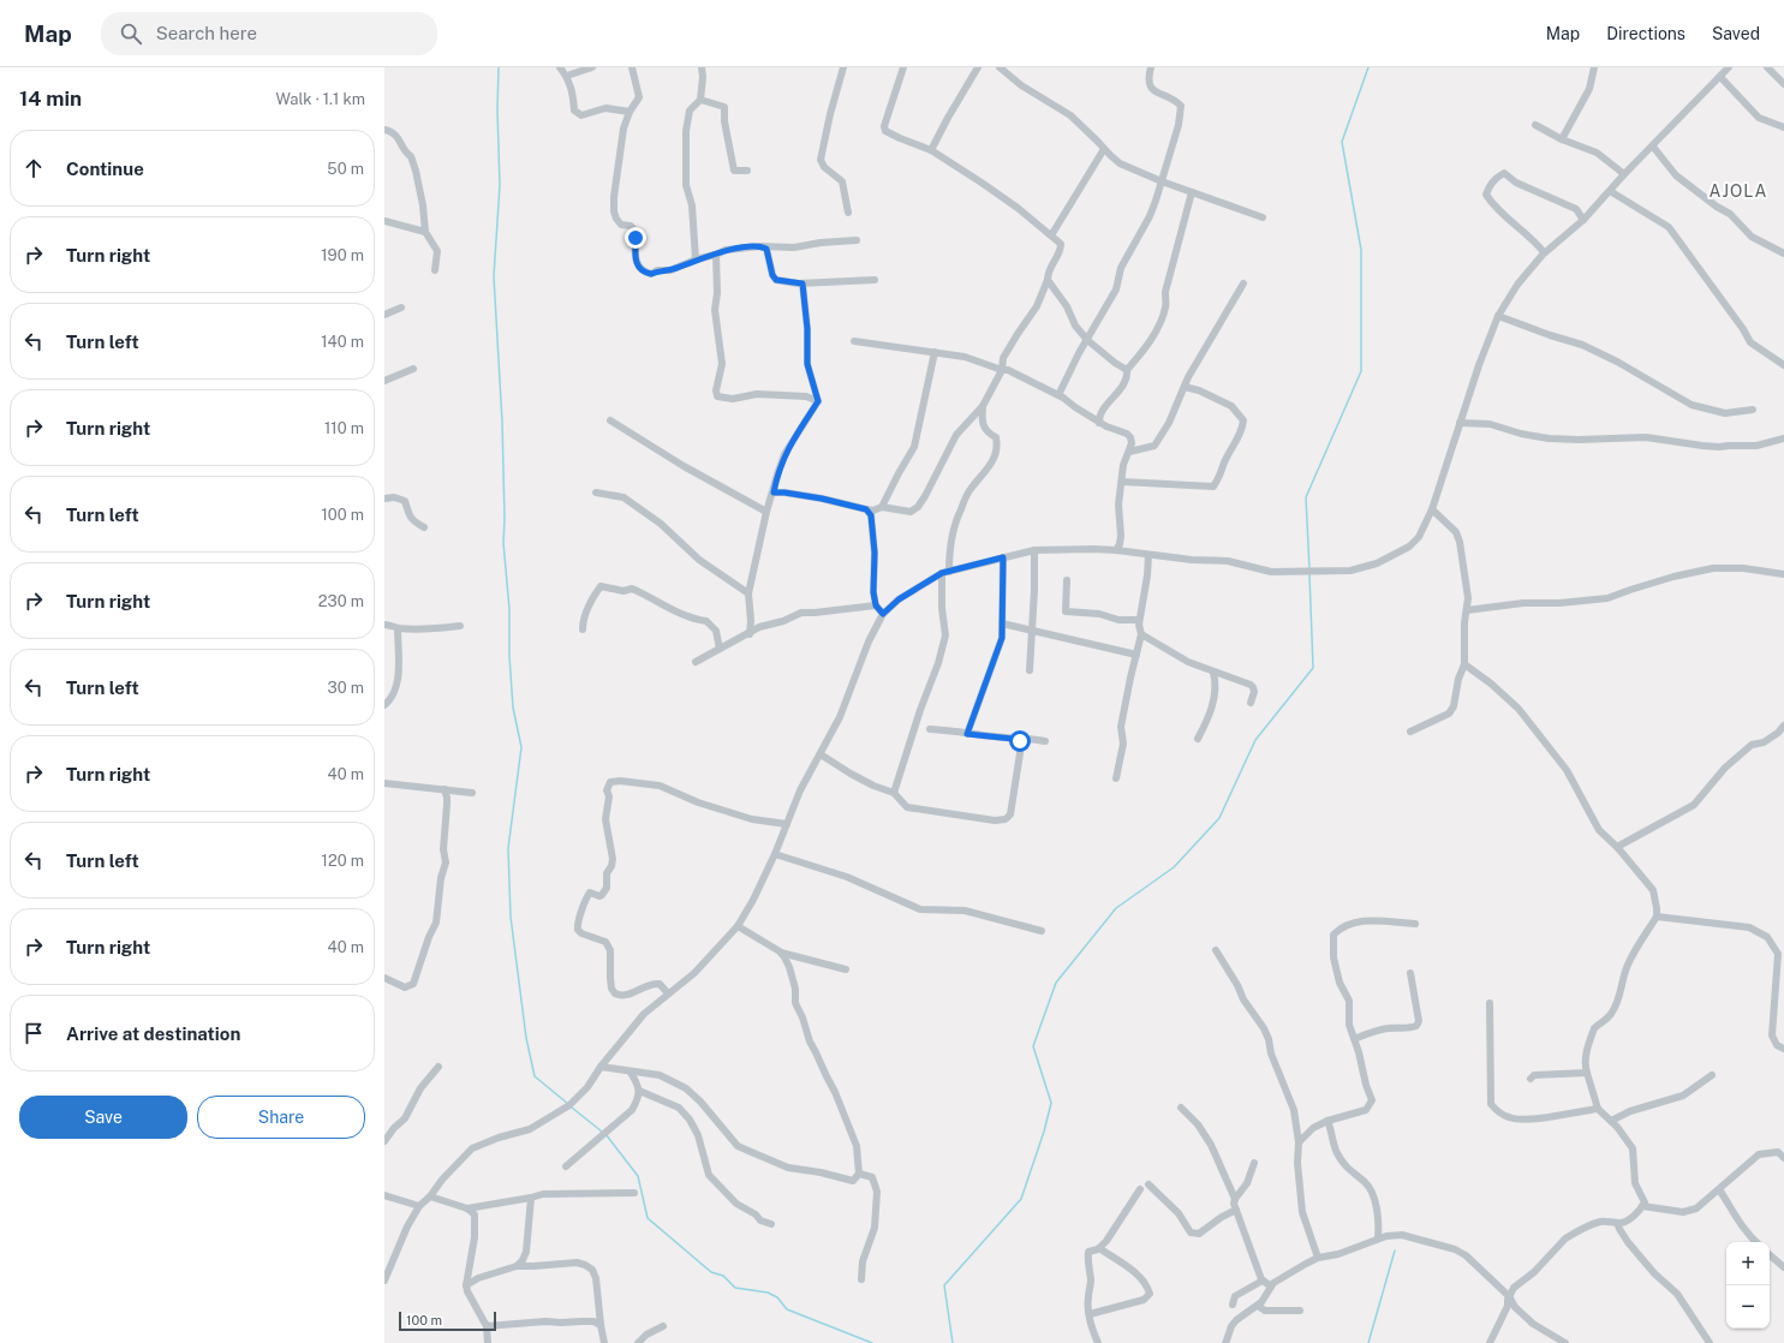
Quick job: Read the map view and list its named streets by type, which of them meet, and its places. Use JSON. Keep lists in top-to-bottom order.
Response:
{
  "districts": ["AJOLA"],
  "scale_bar": "100 m",
  "page": {
    "header": "Map",
    "search": "Search here",
    "nav": ["Map", "Directions", "Saved"],
    "heading": ["14 min", "Walk · 1.1 km"],
    "list": [
      ["Continue", "50 m"],
      ["Turn right", "190 m"],
      ["Turn left", "140 m"],
      ["Turn right", "110 m"],
      ["Turn left", "100 m"],
      ["Turn right", "230 m"],
      ["Turn left", "30 m"],
      ["Turn right", "40 m"],
      ["Turn left", "120 m"],
      ["Turn right", "40 m"],
      "Arrive at destination"
    ],
    "buttons": ["Save", "Share"],
    "map_buttons": ["+", "−"],
    "scale": "100 m"
  }
}
